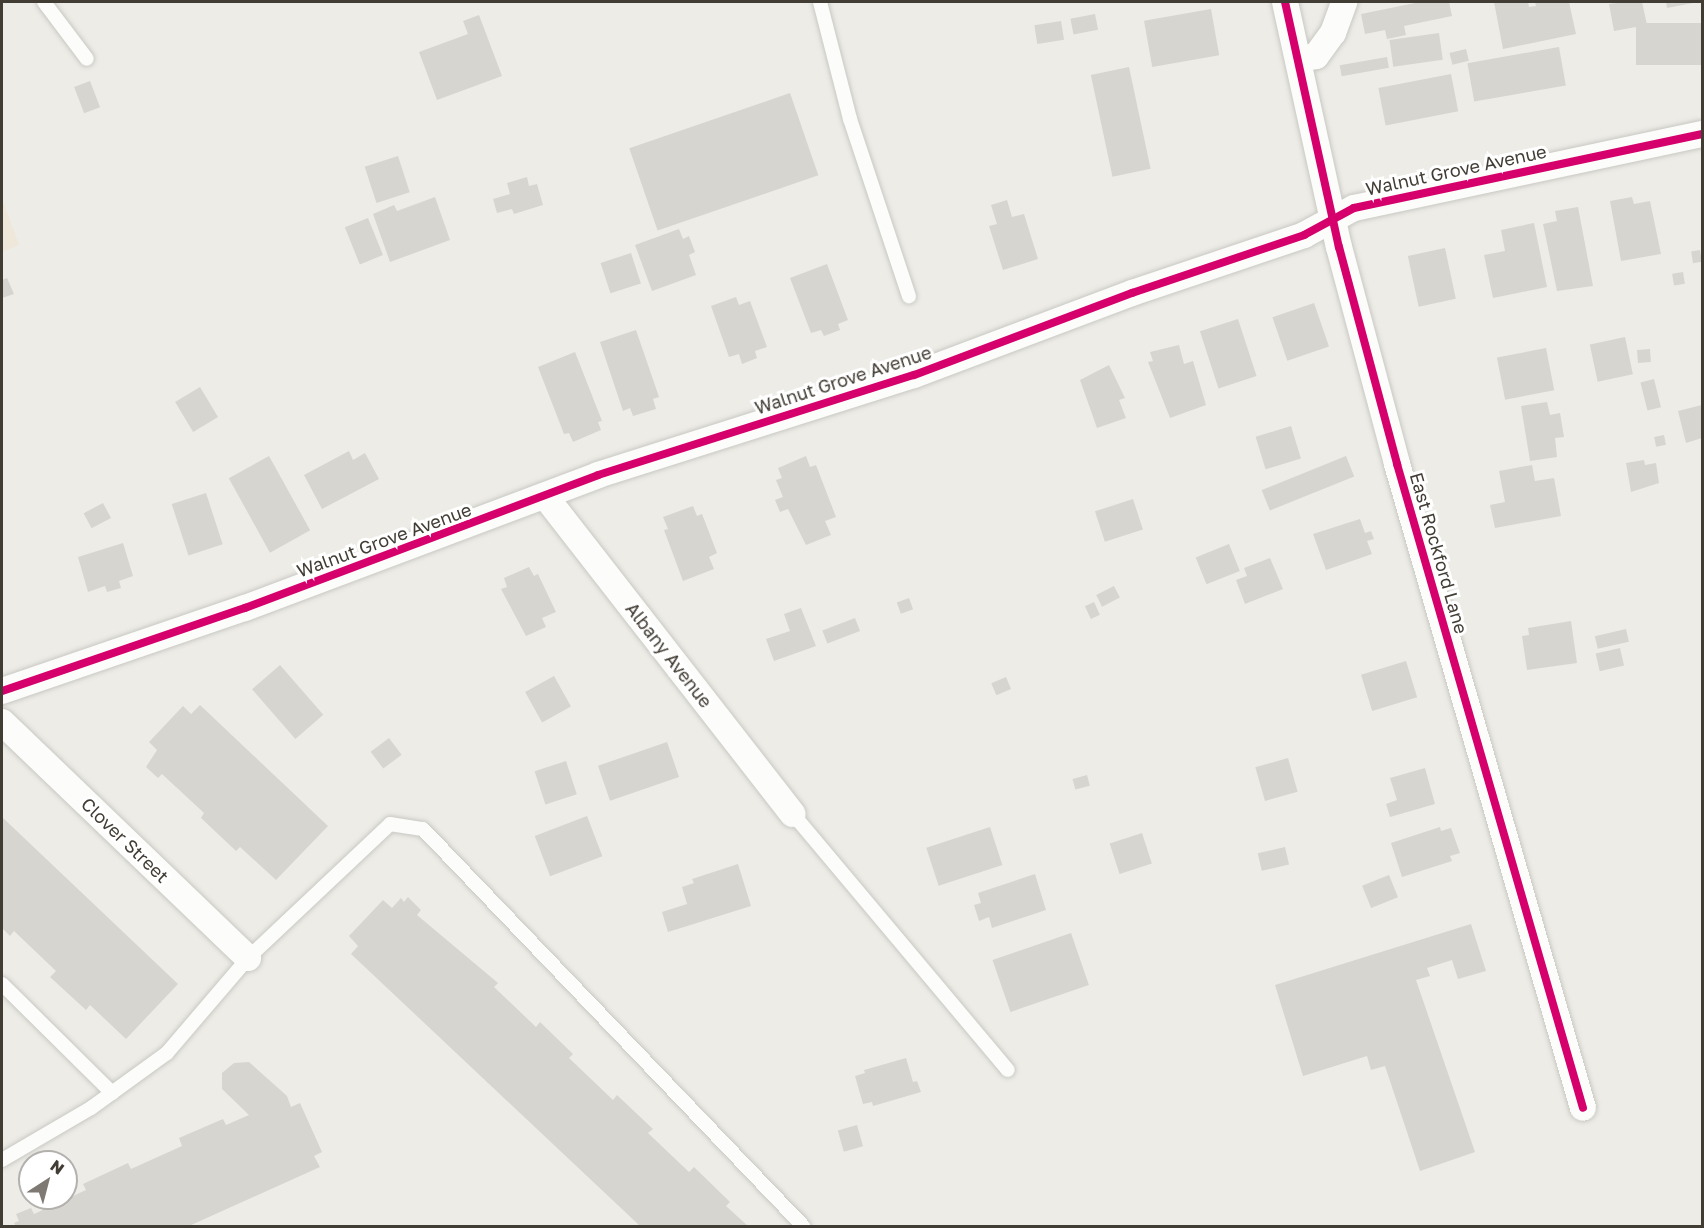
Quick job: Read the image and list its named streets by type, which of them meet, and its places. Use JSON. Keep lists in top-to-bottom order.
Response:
{
  "streets": {
    "street": [
      "Walnut Grove Avenue",
      "East Rockford Lane",
      "Albany Avenue",
      "Clover Street"
    ]
  },
  "crossings": [
    ["Walnut Grove Avenue", "East Rockford Lane"],
    ["Walnut Grove Avenue", "Albany Avenue"]
  ],
  "north": "top right"
}
